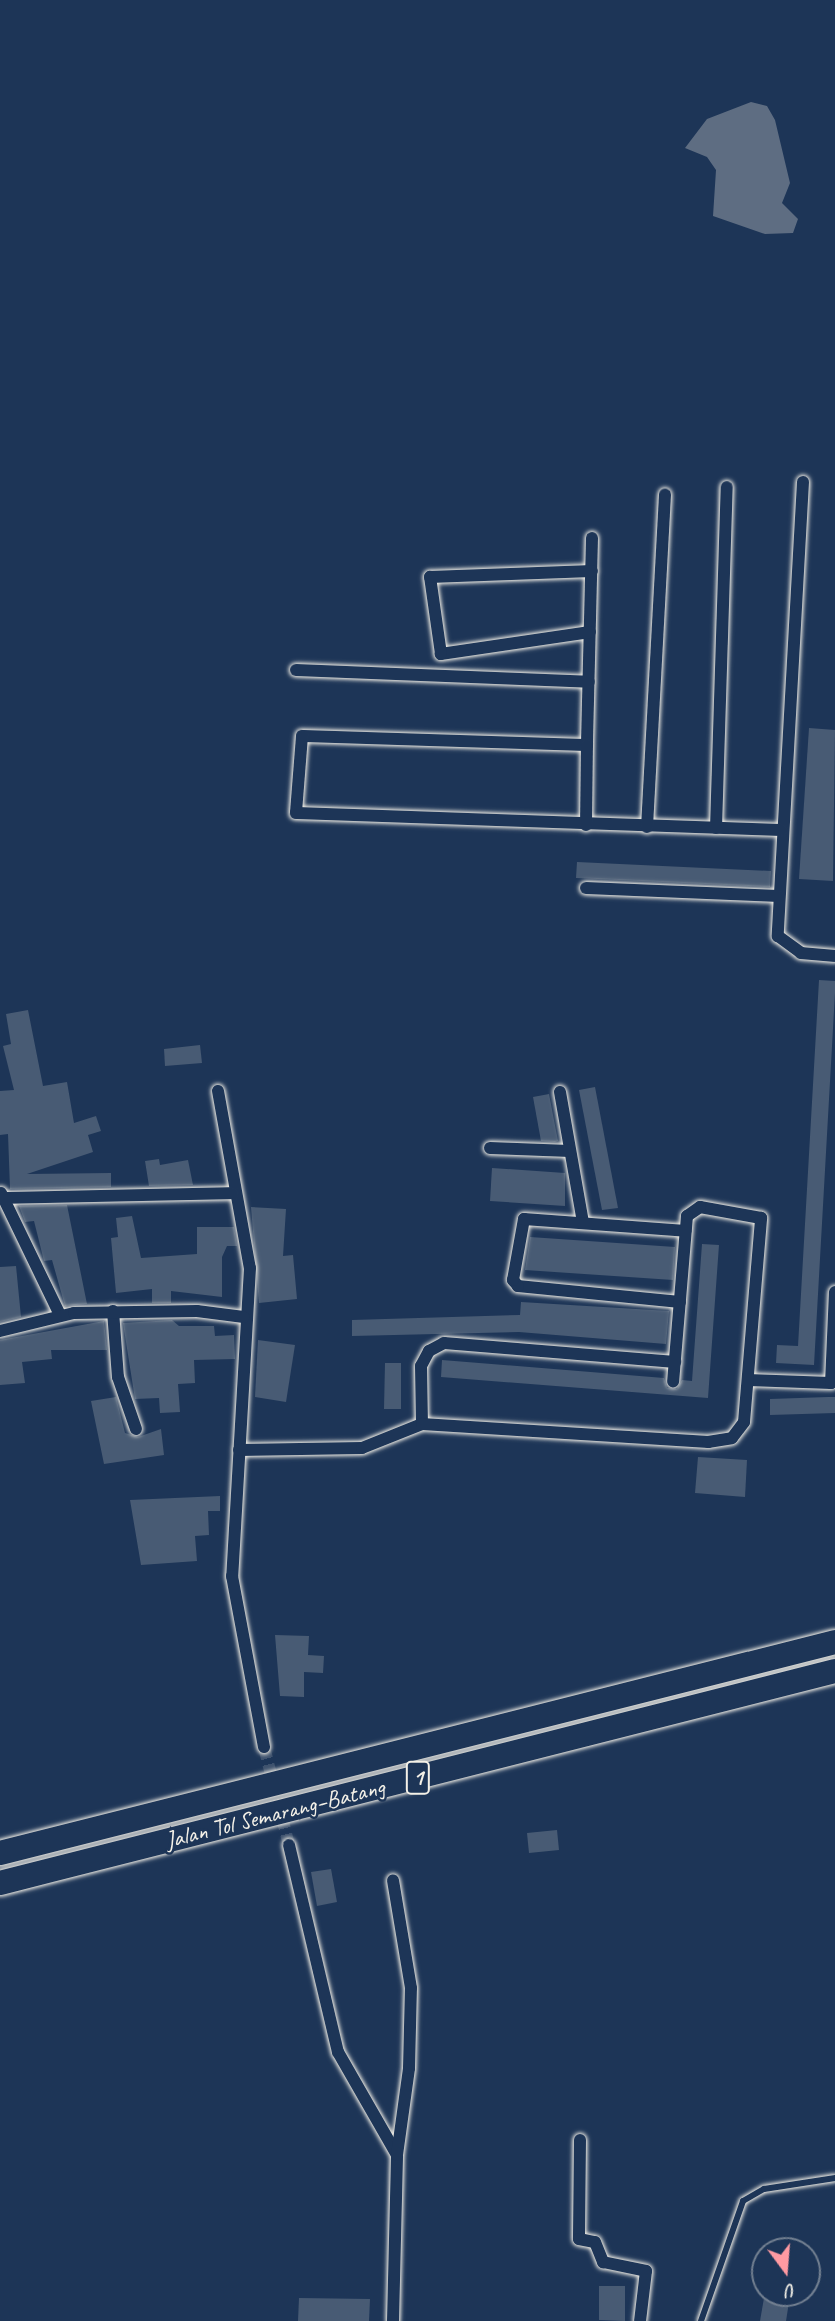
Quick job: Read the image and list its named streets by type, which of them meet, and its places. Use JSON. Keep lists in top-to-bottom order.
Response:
{
  "streets": {
    "highway": ["1", "Jalan Tol Semarang–Batang"]
  },
  "north": "bottom"
}
